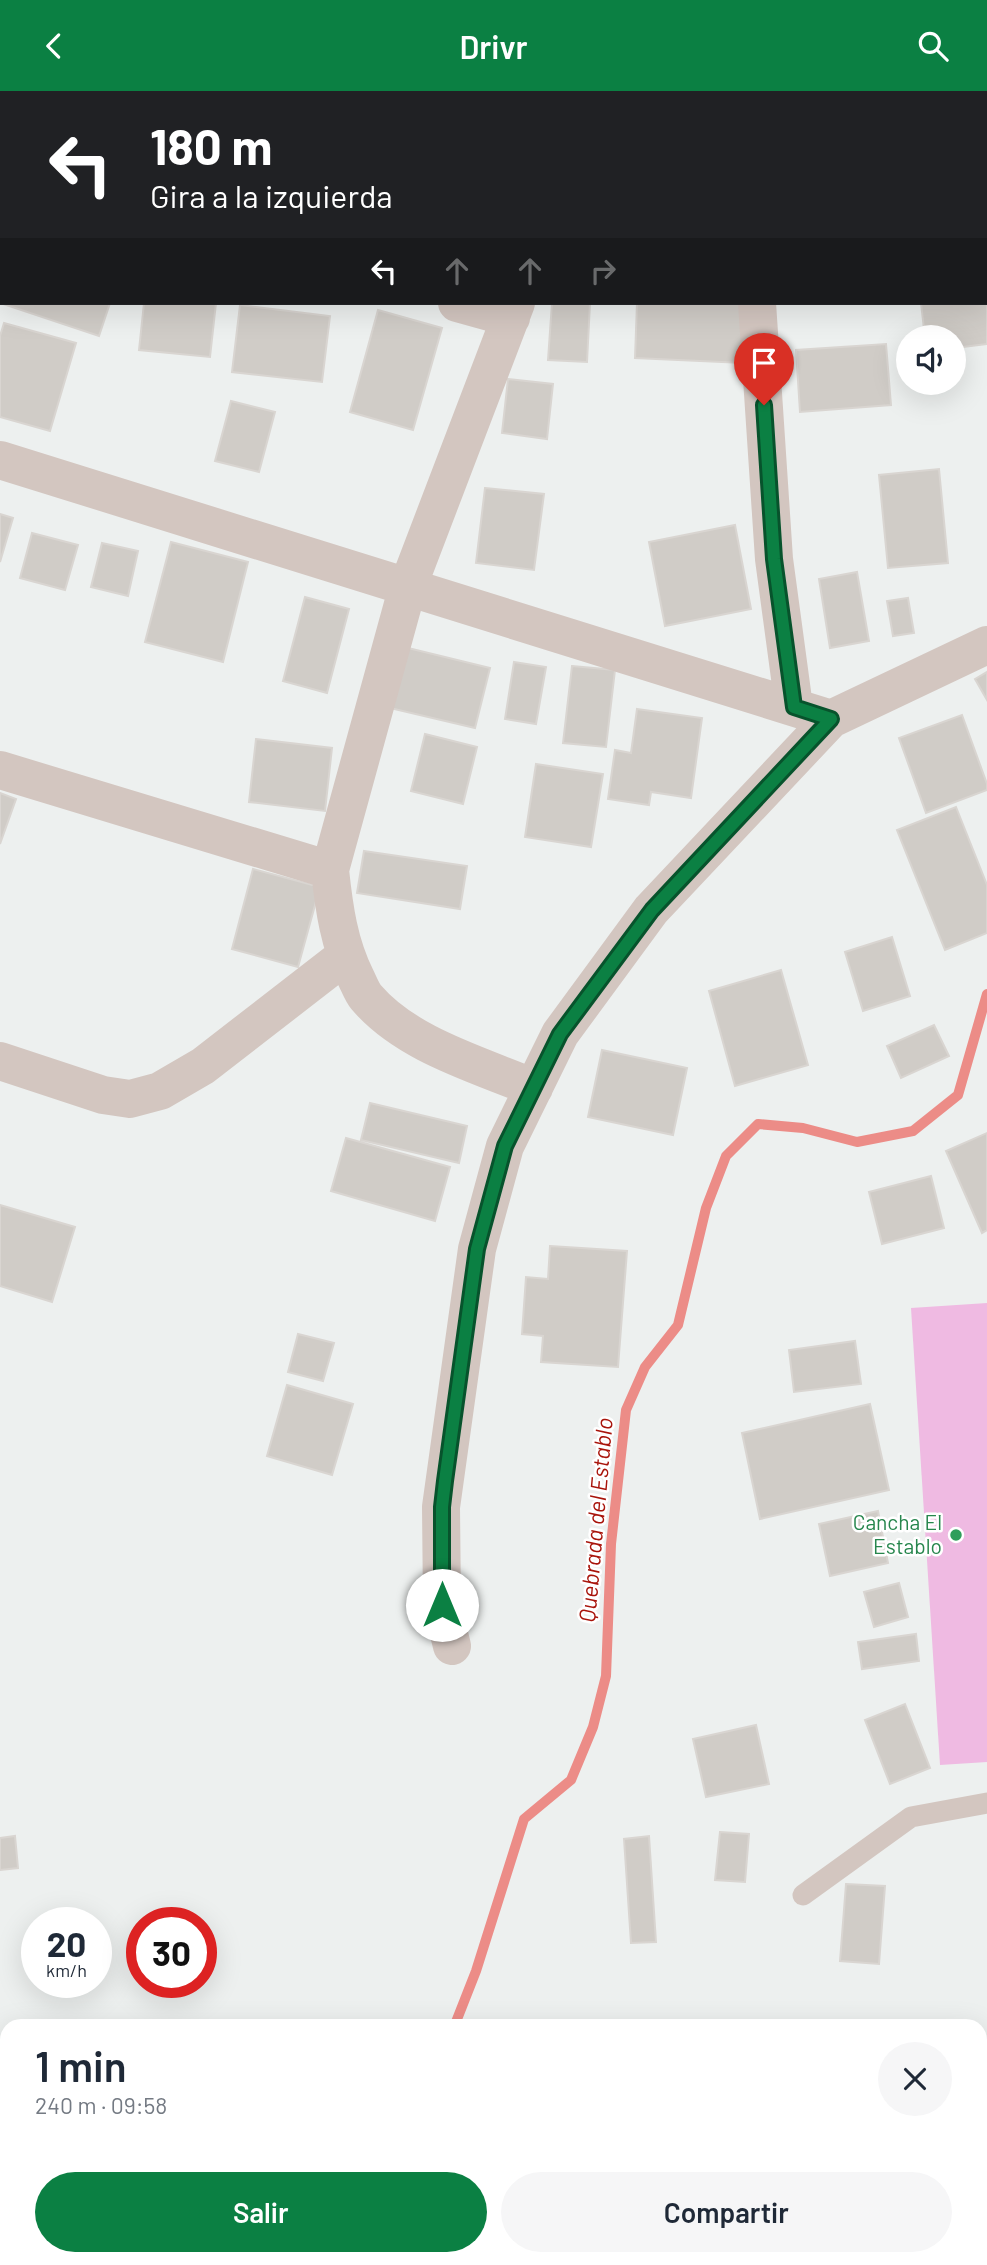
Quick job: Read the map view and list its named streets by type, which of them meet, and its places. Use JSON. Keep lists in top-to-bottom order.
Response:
{
  "water": ["Quebrada del Establo"],
  "places": ["Cancha El Establo"],
  "page": {
    "header": "Drivr",
    "turn": ["180 m", "Gira a la izquierda"],
    "speed": "20 km/h",
    "limit": "30",
    "heading": ["1 min", "240 m · 09:58"],
    "buttons": ["Salir", "Compartir"]
  }
}
